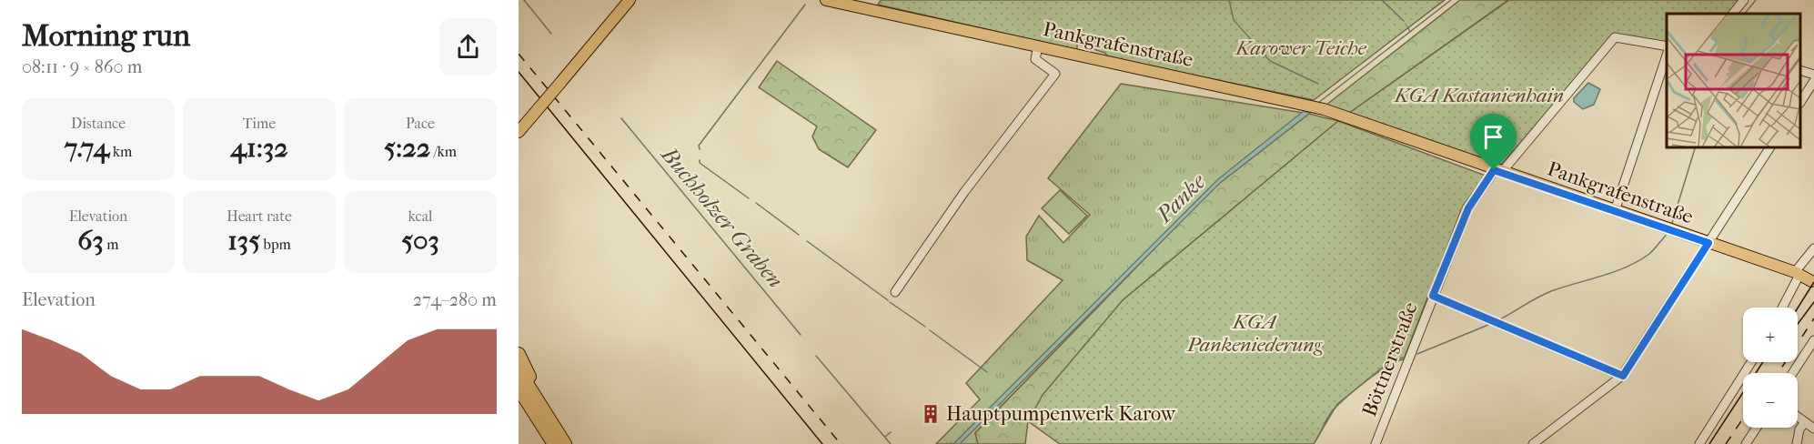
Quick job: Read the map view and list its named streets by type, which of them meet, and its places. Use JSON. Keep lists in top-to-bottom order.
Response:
{
  "streets": {
    "main road": ["Pankgrafenstraße"],
    "street": ["Böttnerstraße"]
  },
  "crossings": [
    ["Pankgrafenstraße", "Böttnerstraße"]
  ],
  "water": ["Panke", "Buchholzer Graben"],
  "parks": ["Karower Teiche", "KGA Kastanienhain", "KGA Pankeniederung"],
  "places": {
    "building": ["Hauptpumpenwerk Karow"]
  },
  "page": {
    "heading": ["Morning run", "08:11 · 9 × 860 m"],
    "stats": [
      ["Distance", "7.74 km"],
      ["Time", "41:32"],
      ["Pace", "5:22 /km"],
      ["Elevation", "63 m"],
      ["Heart rate", "135 bpm"],
      ["kcal", "503"]
    ],
    "chart": ["Elevation", "274–280 m"],
    "map_buttons": ["+", "−"]
  }
}
